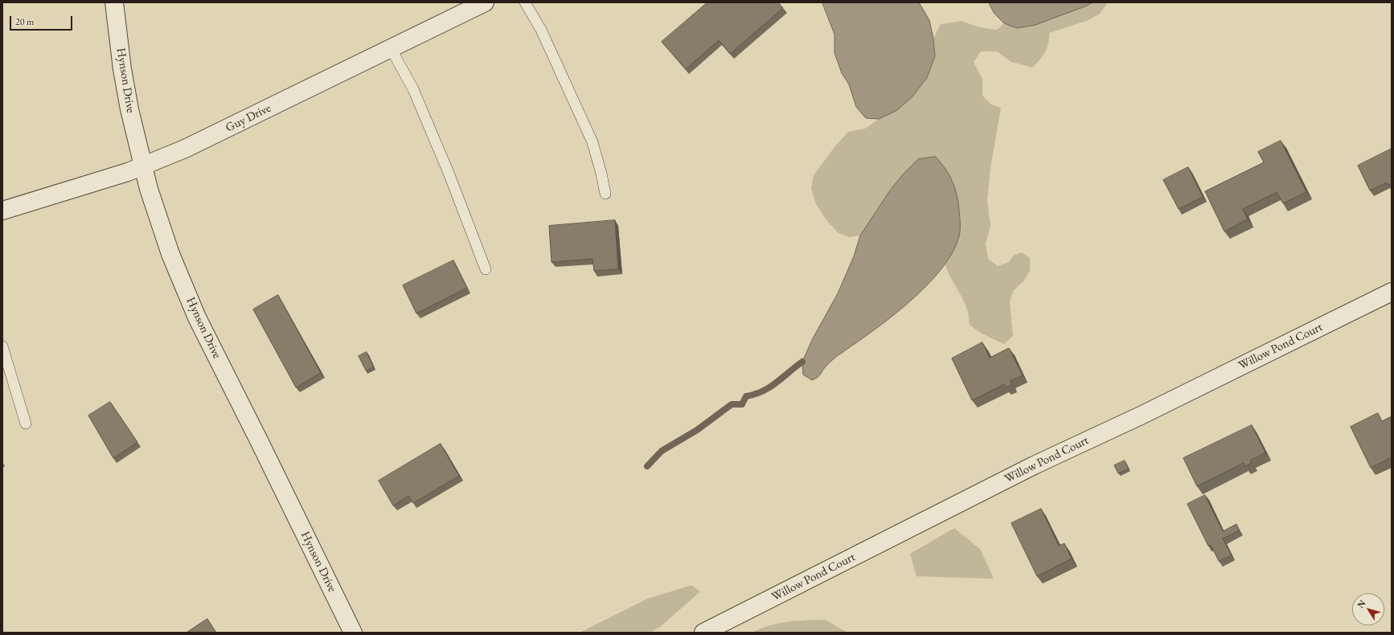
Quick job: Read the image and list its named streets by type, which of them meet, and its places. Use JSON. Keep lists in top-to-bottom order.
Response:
{
  "streets": {
    "street": ["Hynson Drive", "Guy Drive", "Willow Pond Court"]
  },
  "crossings": [
    ["Hynson Drive", "Guy Drive"]
  ],
  "scale_bar": "20 m",
  "north": "top left"
}
